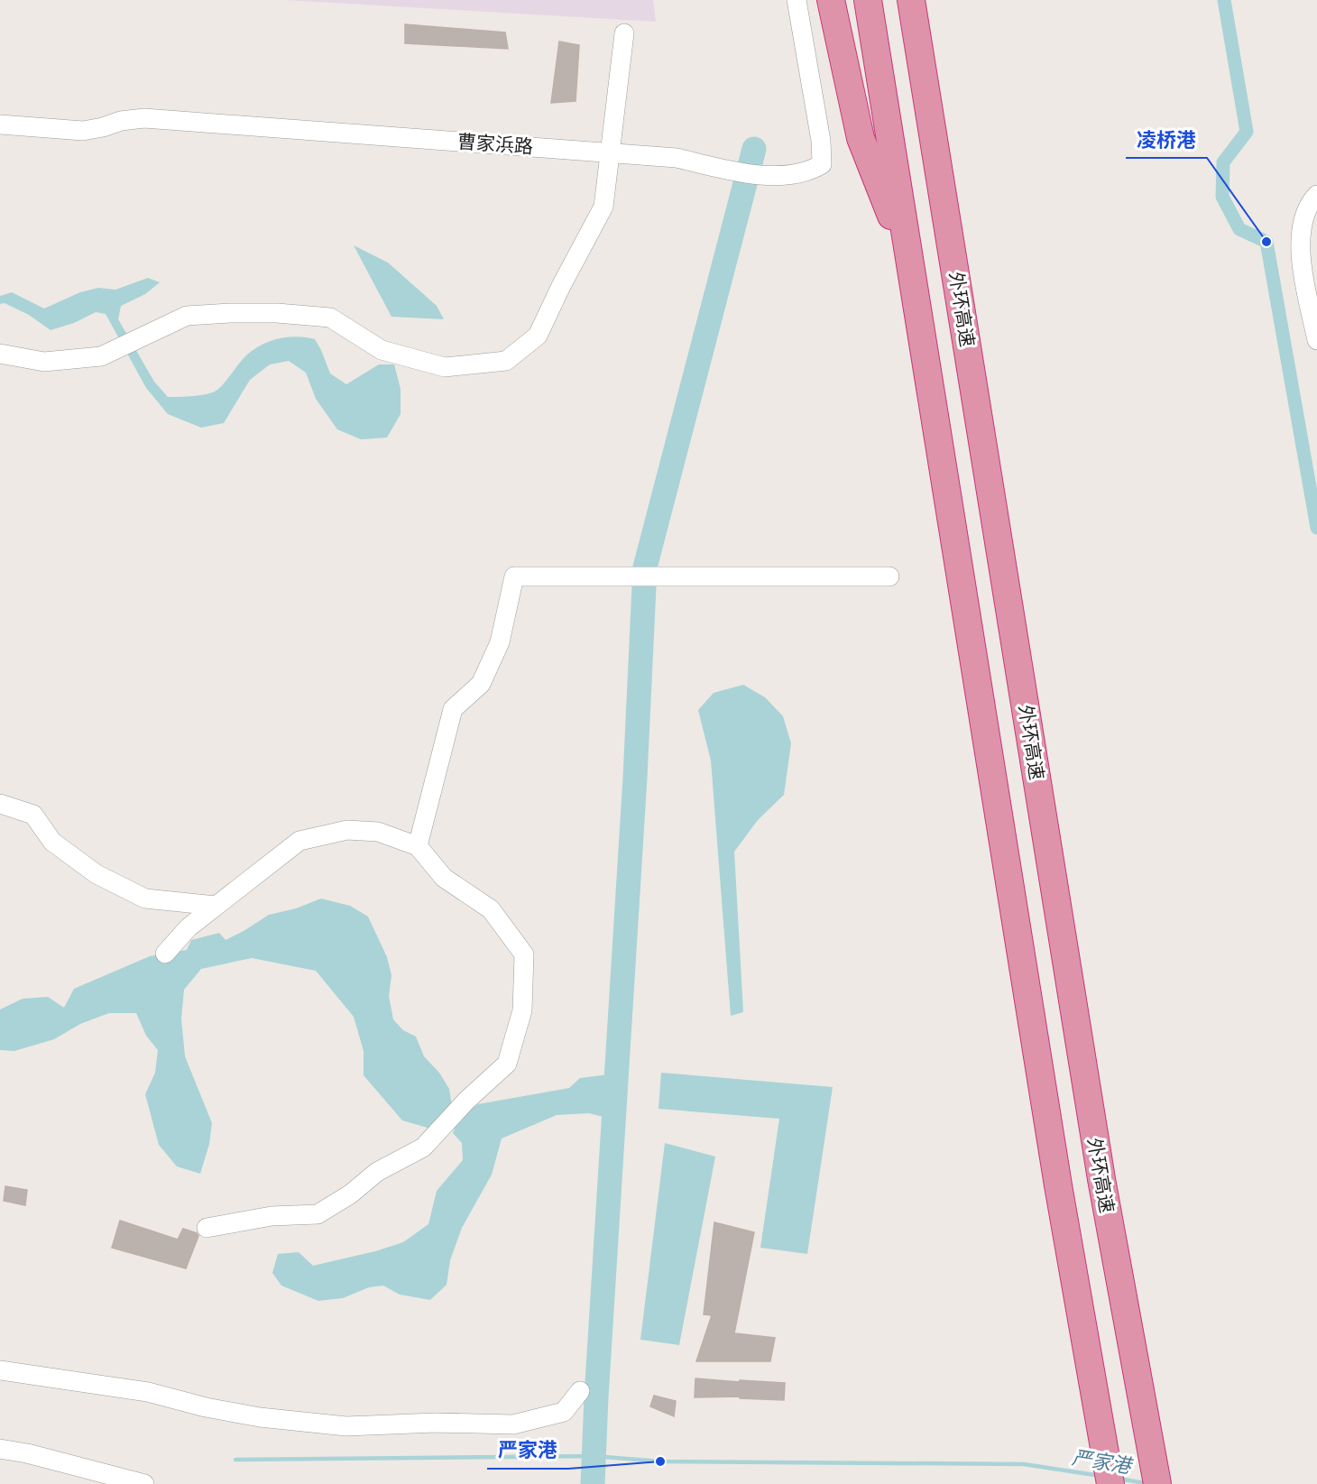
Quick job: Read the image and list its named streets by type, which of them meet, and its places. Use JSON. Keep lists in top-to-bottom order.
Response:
{
  "streets": {
    "highway": ["外环高速"],
    "street": ["曹家浜路"]
  },
  "water": ["严家港"],
  "places": ["凌桥港", "严家港"]
}
